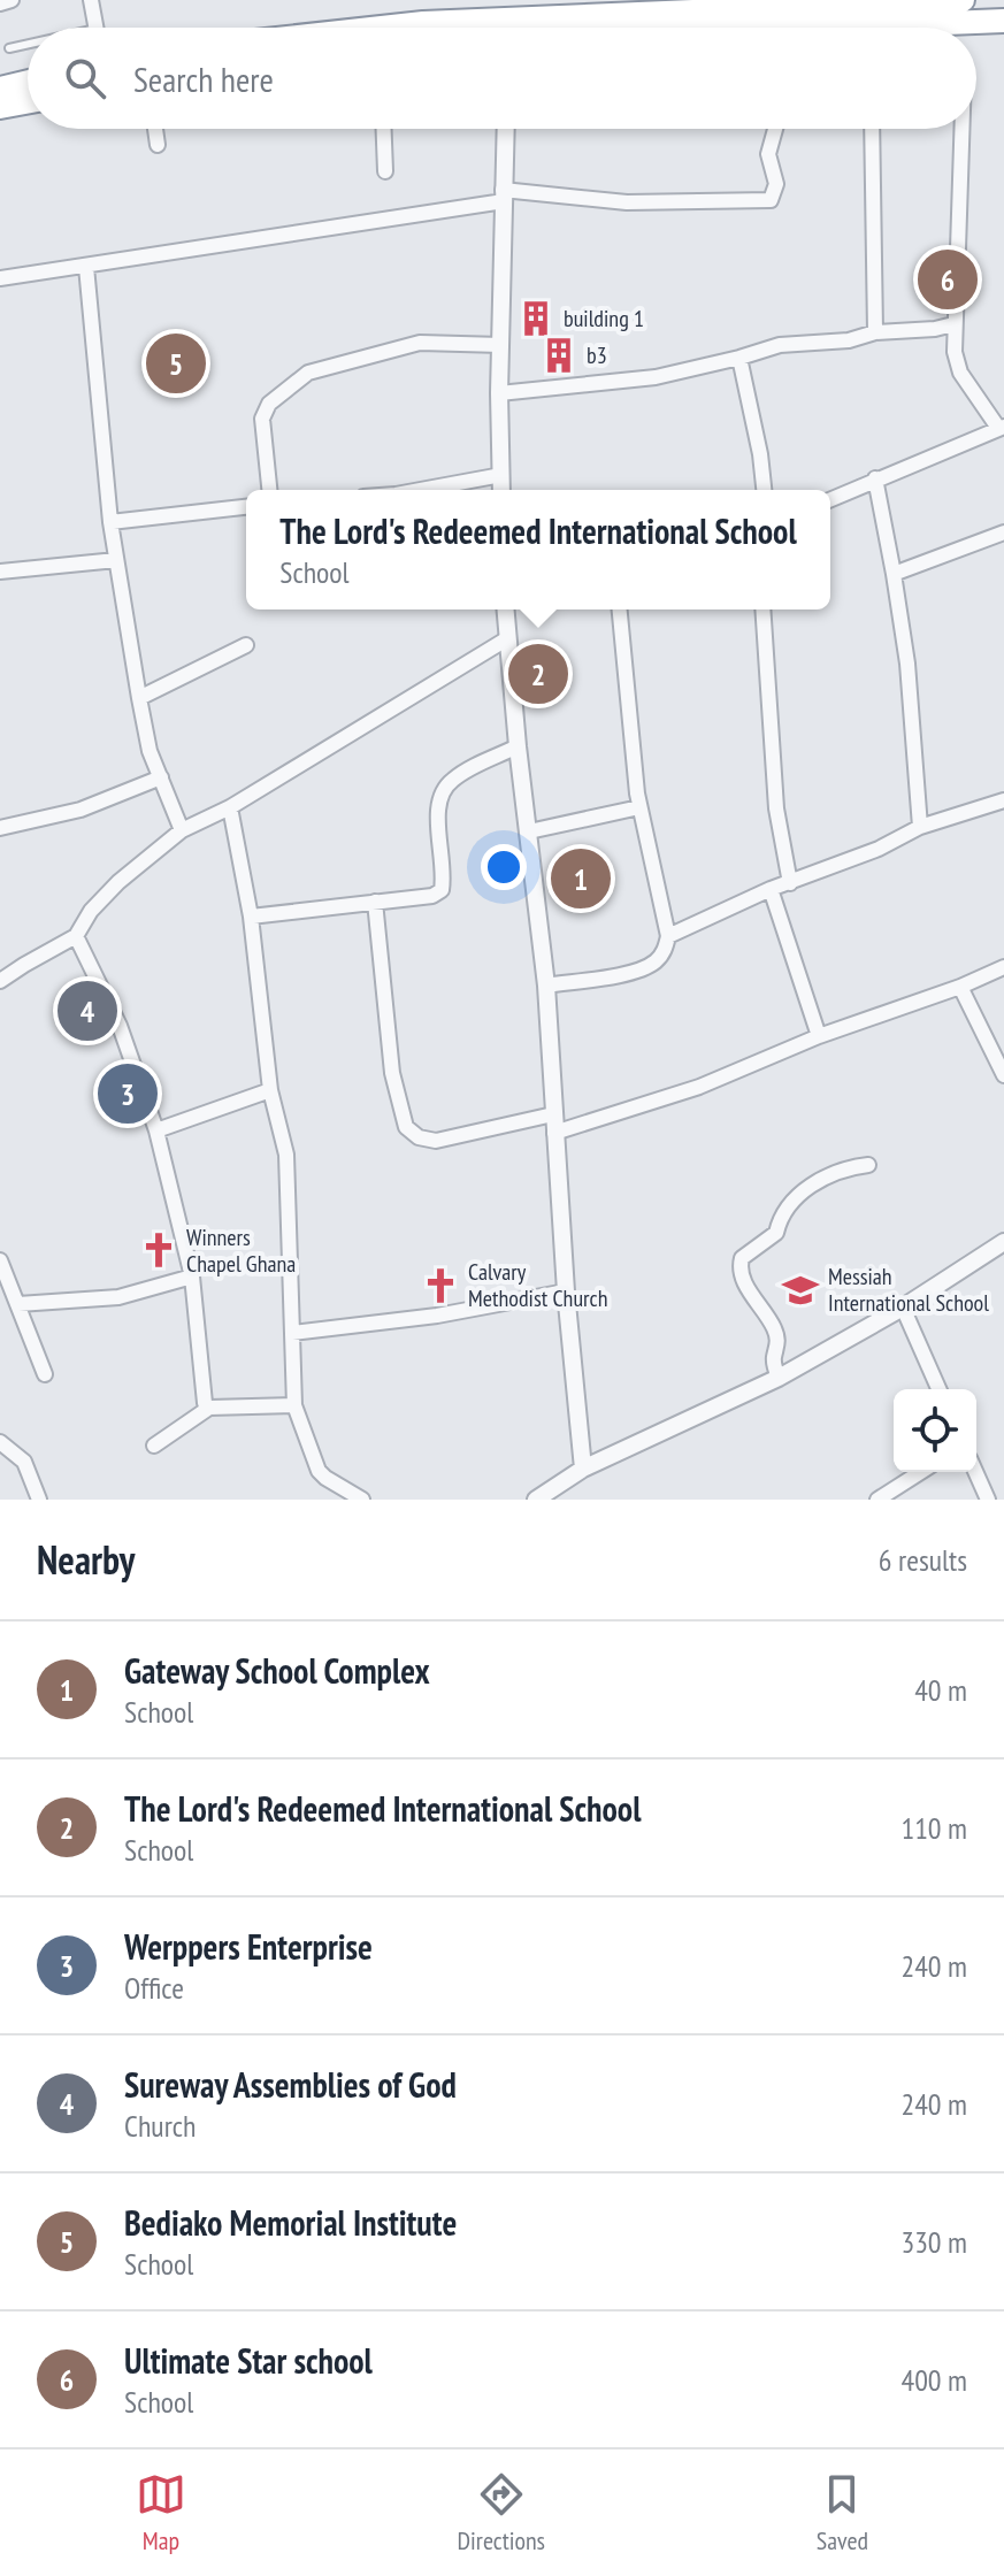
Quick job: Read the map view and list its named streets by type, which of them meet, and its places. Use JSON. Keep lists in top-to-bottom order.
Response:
{
  "places": {
    "building": ["building 1", "b3"],
    "church": ["Winners Chapel Ghana", "Calvary Methodist Church"],
    "school or university": ["Messiah International School"]
  },
  "page": {
    "search": "Search here",
    "pins": [
      "6",
      "5",
      "2",
      "1",
      "4",
      "3"
    ],
    "popup": ["The Lord's Redeemed International School", "School"],
    "heading": ["Nearby", "6 results"],
    "list": [
      {
        "mark": "1",
        "name": "Gateway School Complex",
        "note": "School",
        "value": "40 m"
      },
      {
        "mark": "2",
        "name": "The Lord's Redeemed International School",
        "note": "School",
        "value": "110 m"
      },
      {
        "mark": "3",
        "name": "Werppers Enterprise",
        "note": "Office",
        "value": "240 m"
      },
      {
        "mark": "4",
        "name": "Sureway Assemblies of God",
        "note": "Church",
        "value": "240 m"
      },
      {
        "mark": "5",
        "name": "Bediako Memorial Institute",
        "note": "School",
        "value": "330 m"
      },
      {
        "mark": "6",
        "name": "Ultimate Star school",
        "note": "School",
        "value": "400 m"
      }
    ],
    "nav": ["Map", "Directions", "Saved"]
  }
}
